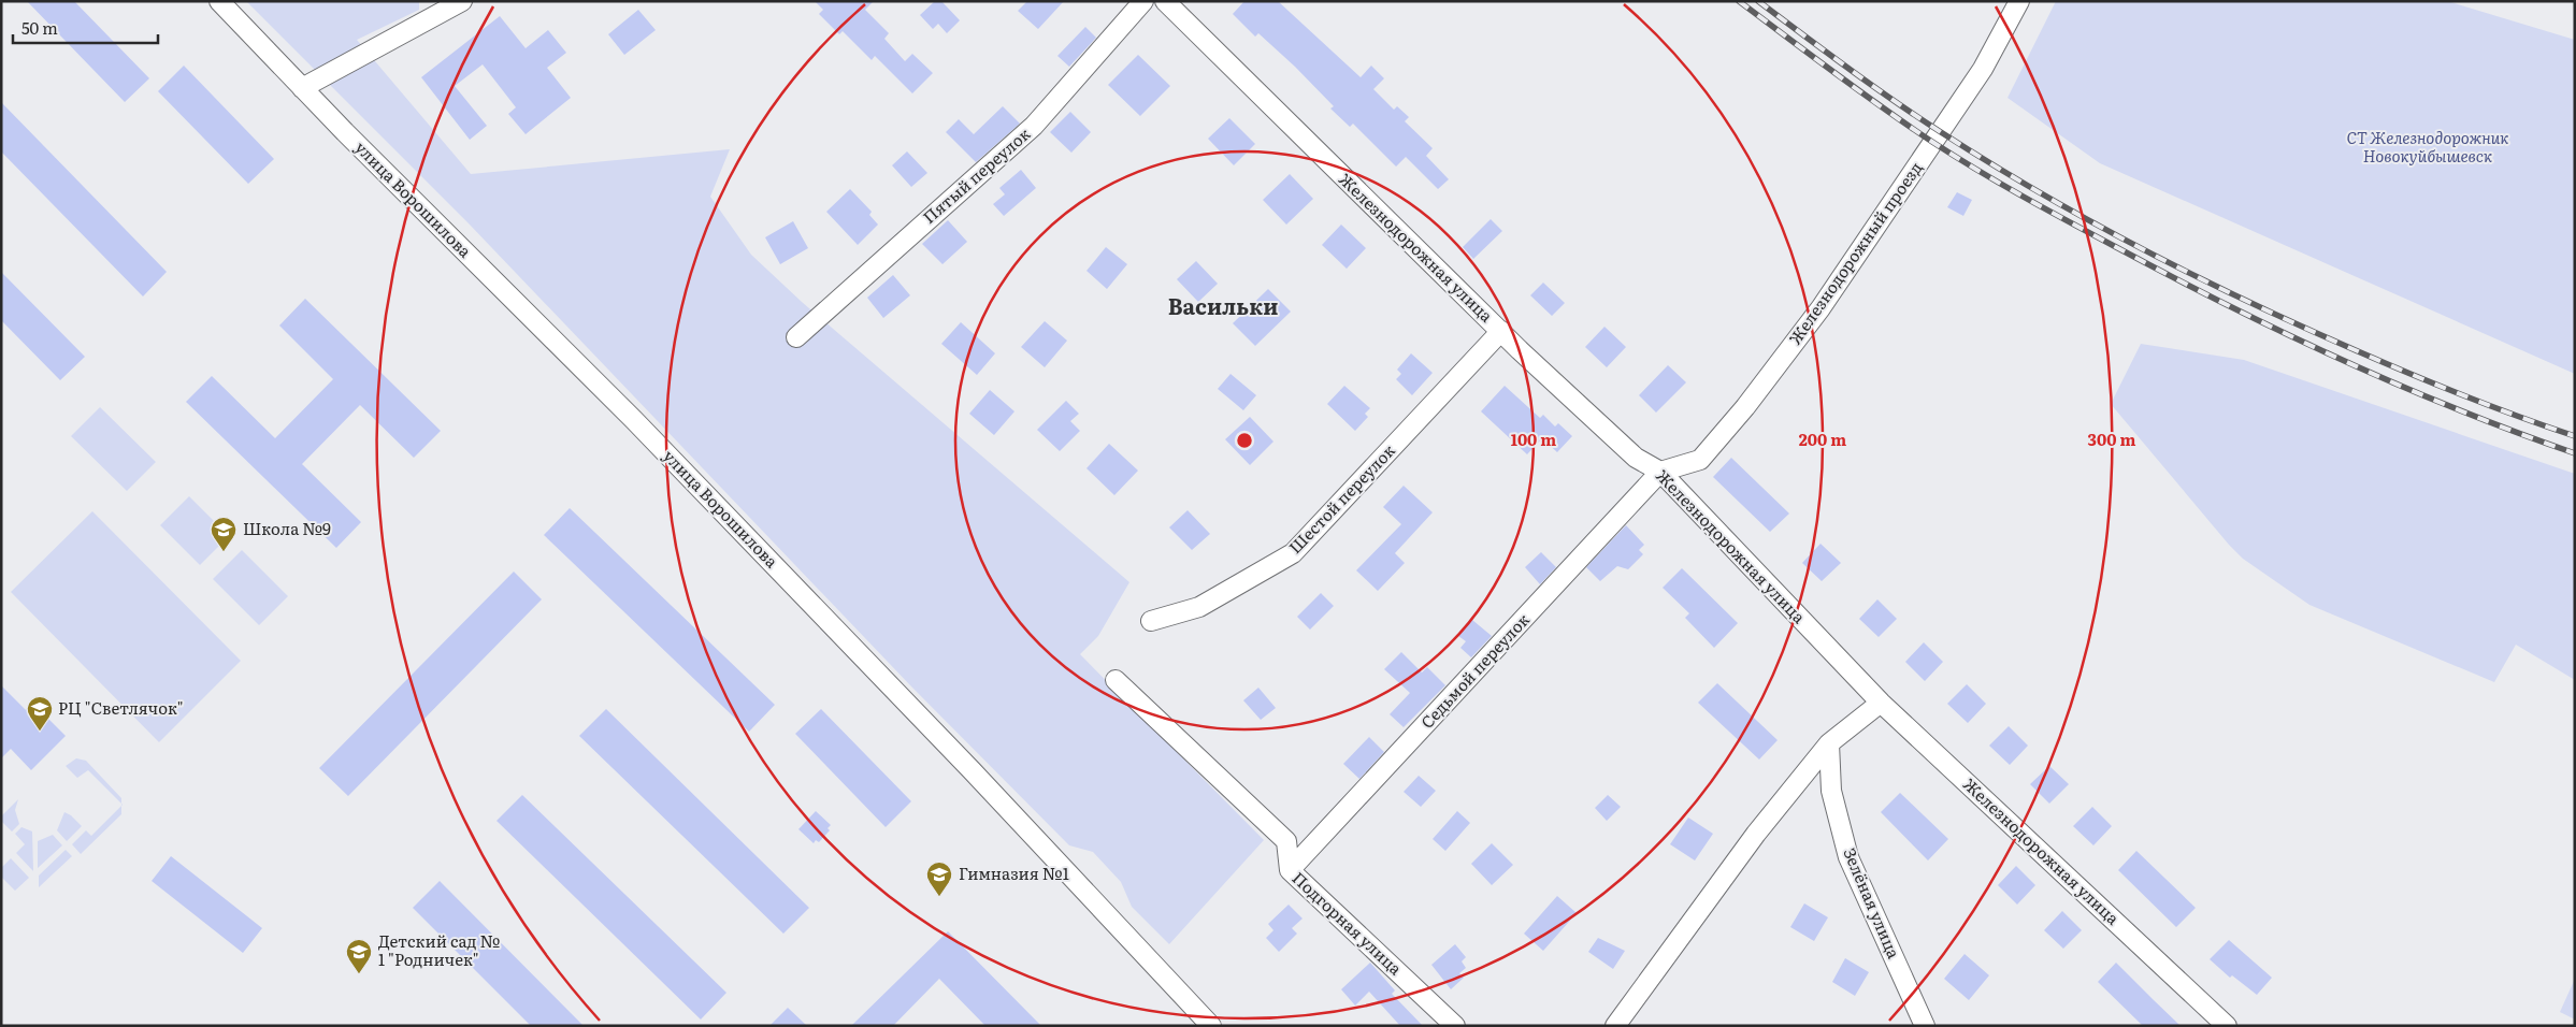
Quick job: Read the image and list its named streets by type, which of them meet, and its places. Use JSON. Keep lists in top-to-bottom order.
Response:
{
  "streets": {
    "street": [
      "Пятый переулок",
      "улица Ворошилова",
      "Железнодорожная улица",
      "Железнодорожный проезд",
      "Шестой переулок",
      "Седьмой переулок",
      "Зелёная улица",
      "Подгорная улица"
    ]
  },
  "crossings": [
    ["Железнодорожная улица", "Железнодорожный проезд"],
    ["Железнодорожная улица", "Шестой переулок"],
    ["Железнодорожная улица", "Седьмой переулок"],
    ["Железнодорожный проезд", "Седьмой переулок"],
    ["Седьмой переулок", "Подгорная улица"]
  ],
  "districts": ["Васильки"],
  "parks": ["СТ Железнодорожник Новокуйбышевск"],
  "places": {
    "school or university": [
      "Школа №9",
      "РЦ \"Светлячок\"",
      "Гимназия №1",
      "Детский сад № 1 \"Родничек\""
    ]
  },
  "scale_bar": "50 m",
  "rings": ["100 m", "200 m", "300 m"]
}
